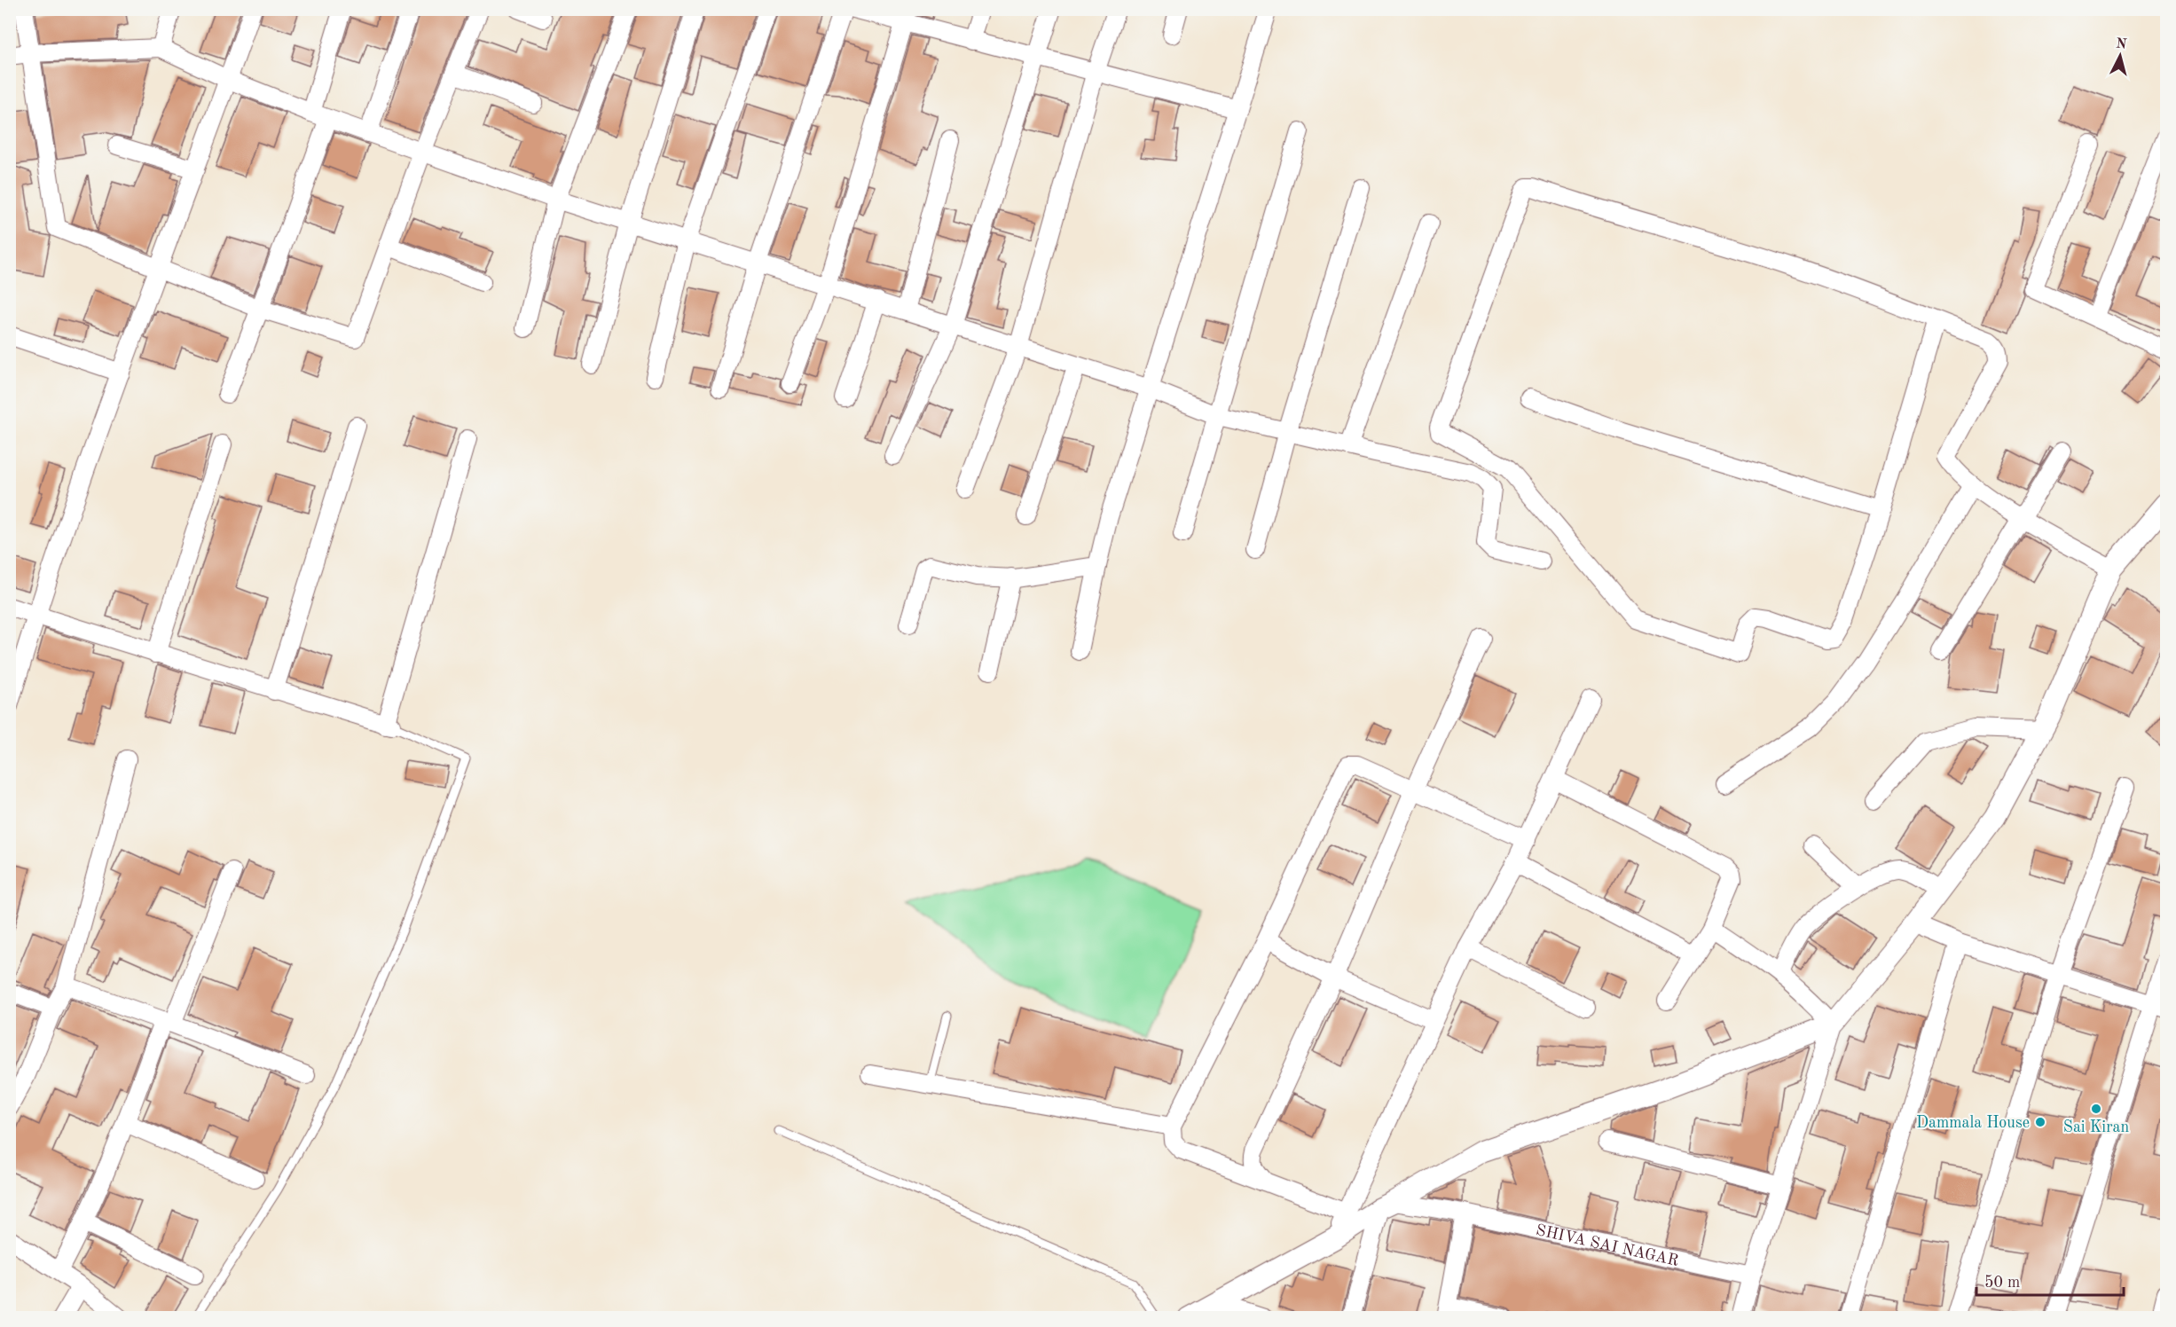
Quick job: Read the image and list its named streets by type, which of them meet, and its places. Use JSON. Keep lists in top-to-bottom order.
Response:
{
  "streets": {
    "street": ["SHIVA SAI NAGAR"]
  },
  "places": ["Sai Kiran", "Dammala House"],
  "scale_bar": "50 m",
  "north": "top"
}
